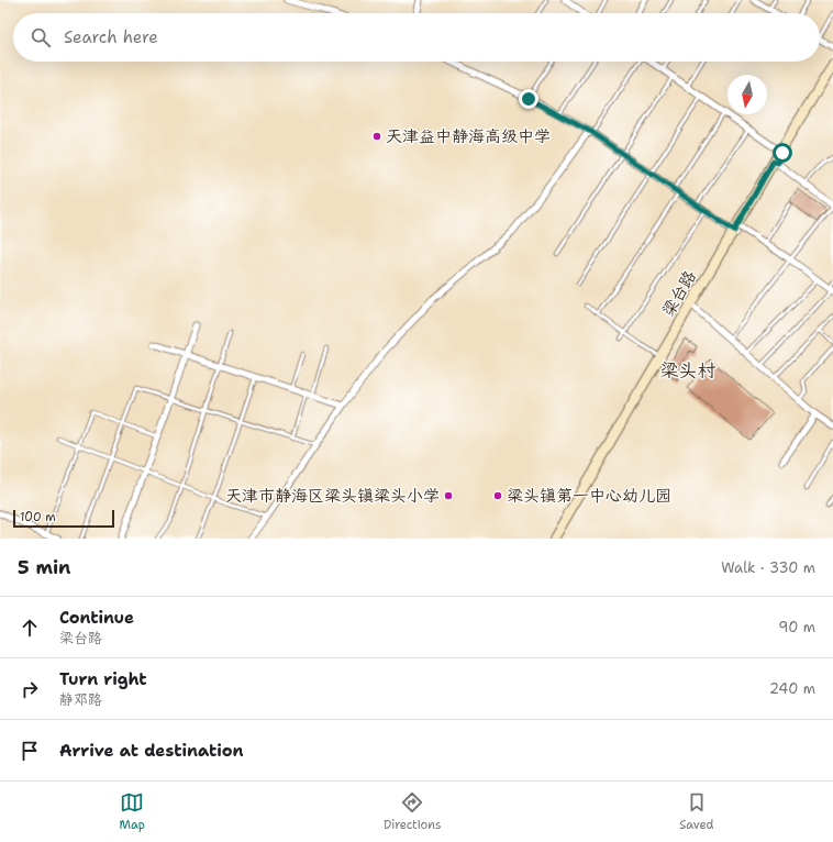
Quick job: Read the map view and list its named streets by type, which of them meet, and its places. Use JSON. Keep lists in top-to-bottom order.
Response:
{
  "streets": {
    "main road": ["梁台路"]
  },
  "districts": ["梁头村"],
  "places": ["天津益中静海高级中学", "天津市静海区梁头镇梁头小学", "梁头镇第一中心幼儿园"],
  "scale_bar": "100 m",
  "north": "bottom",
  "page": {
    "search": "Search here",
    "scale": "100 m",
    "heading": ["5 min", "Walk · 330 m"],
    "list": [
      ["Continue", "梁台路", "90 m"],
      ["Turn right", "静邓路", "240 m"],
      "Arrive at destination"
    ],
    "nav": ["Map", "Directions", "Saved"]
  }
}
